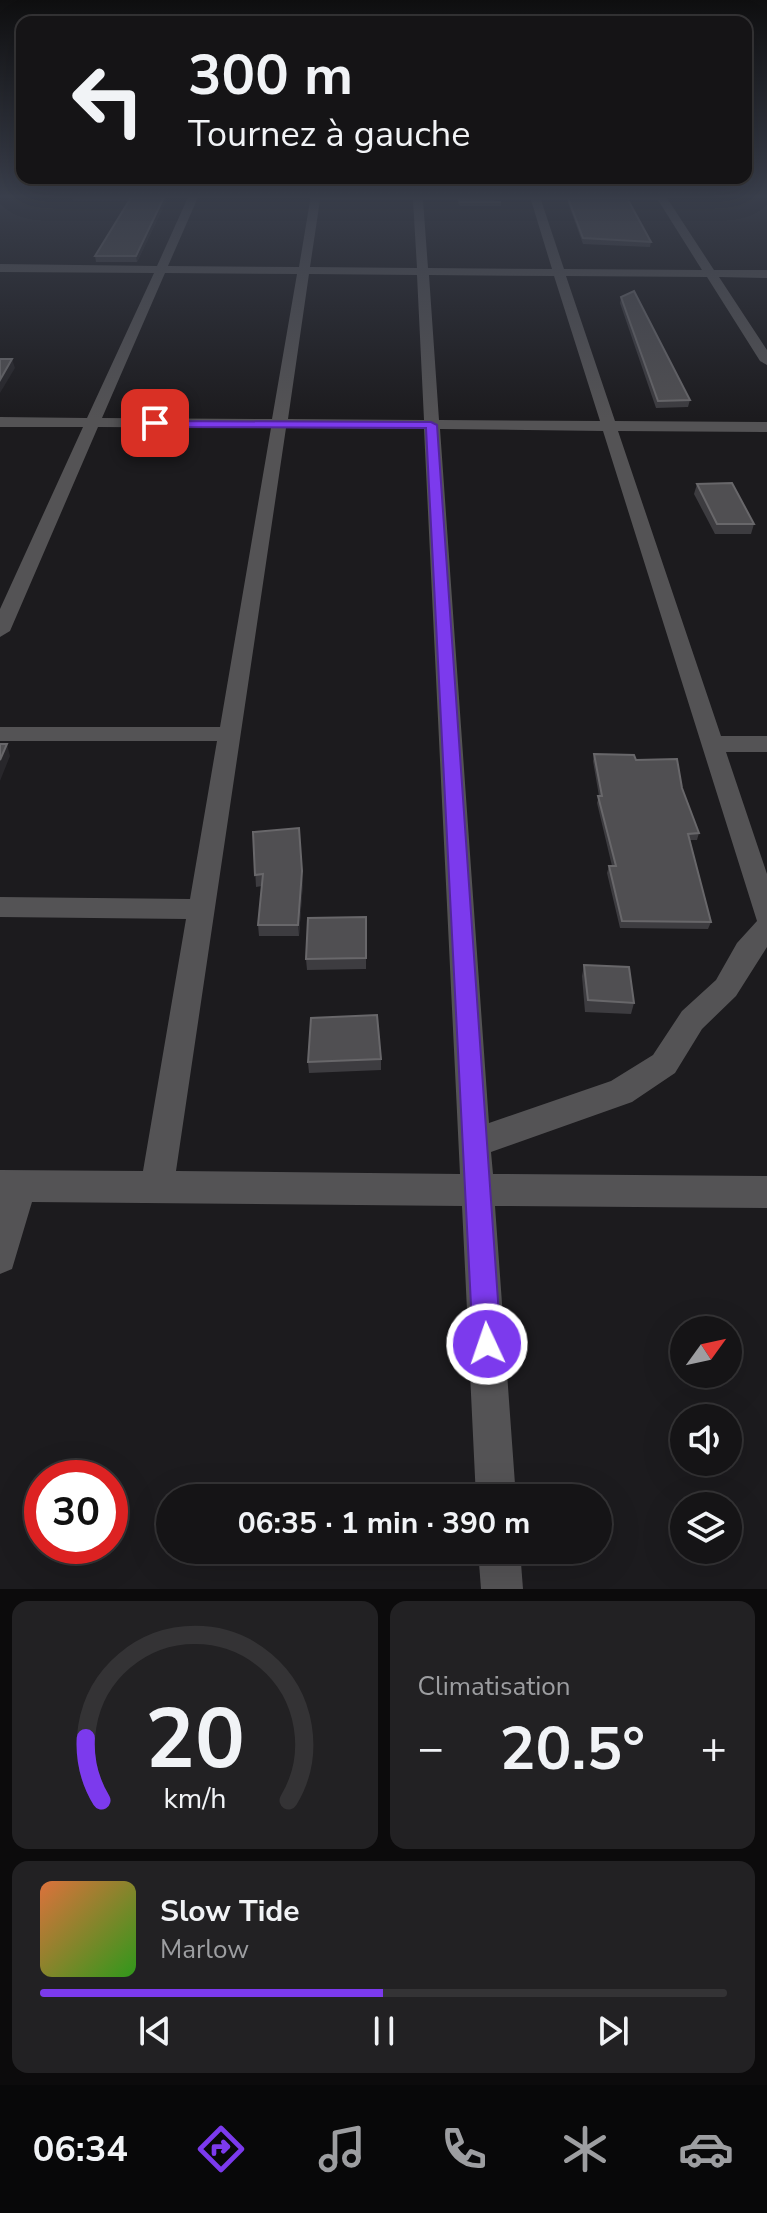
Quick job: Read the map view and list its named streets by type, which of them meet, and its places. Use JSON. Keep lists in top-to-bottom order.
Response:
{
  "north": "top right",
  "page": {
    "turn": ["300 m", "Tournez à gauche"],
    "limit": "30",
    "trip": "06:35 · 1 min · 390 m",
    "tile": "Climatisation",
    "heat": ["−", "20.5°", "+"],
    "song": ["Slow Tide", "Marlow"],
    "tabs": "06:34",
    "gauge": ["20", "km/h"]
  }
}
